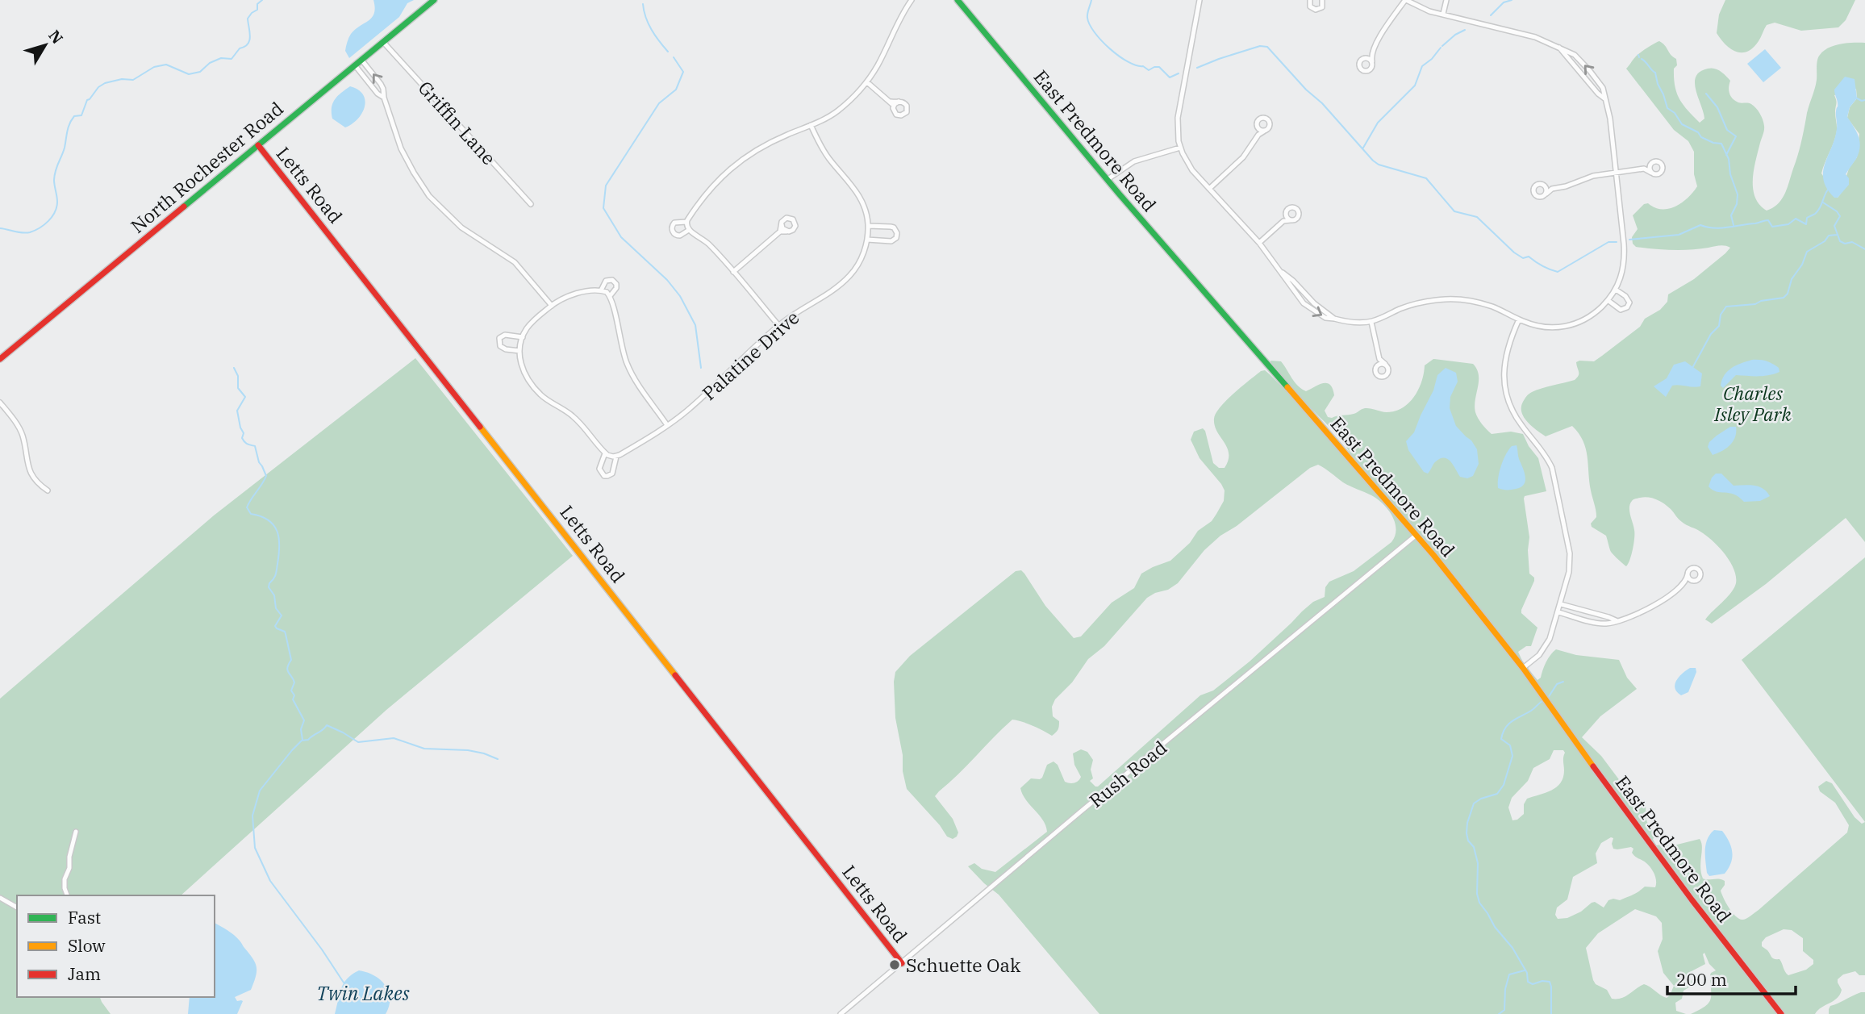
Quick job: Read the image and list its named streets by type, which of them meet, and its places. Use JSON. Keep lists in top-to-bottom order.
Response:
{
  "streets": {
    "street": [
      "Griffin Lane",
      "East Predmore Road",
      "North Rochester Road",
      "Letts Road",
      "Palatine Drive",
      "Rush Road"
    ]
  },
  "crossings": [
    ["Griffin Lane", "North Rochester Road"],
    ["East Predmore Road", "Rush Road"],
    ["North Rochester Road", "Letts Road"],
    ["Letts Road", "Rush Road"]
  ],
  "water": ["Twin Lakes"],
  "parks": ["Charles Isley Park"],
  "places": ["Schuette Oak"],
  "legend": ["Fast", "Slow", "Jam"],
  "scale_bar": "200 m",
  "north": "top right"
}
